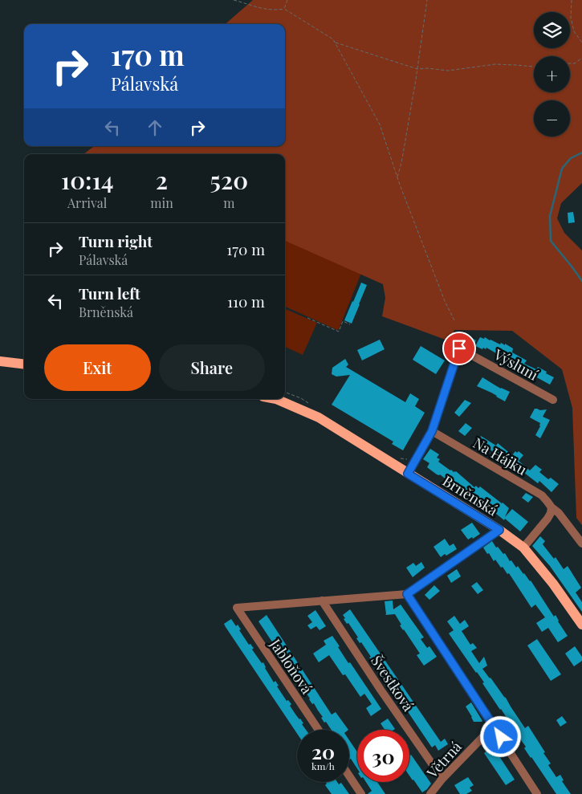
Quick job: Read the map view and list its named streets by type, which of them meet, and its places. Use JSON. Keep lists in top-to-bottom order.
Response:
{
  "streets": {
    "main road": ["Brněnská"],
    "street": [
      "Výsluní",
      "Na Hájku",
      "Jabloňová",
      "Švestková",
      "Větrná"
    ]
  },
  "crossings": [
    ["Výsluní", "Na Hájku"],
    ["Jabloňová", "Švestková"],
    ["Švestková", "Větrná"]
  ],
  "page": {
    "map_buttons": ["+", "−"],
    "turn": ["170 m", "Pálavská"],
    "eta": [
      "10:14",
      "Arrival",
      "2",
      "min",
      "520",
      "m"
    ],
    "list": [
      {
        "name": "Turn right",
        "note": "Pálavská",
        "value": "170 m"
      },
      {
        "name": "Turn left",
        "note": "Brněnská",
        "value": "110 m"
      }
    ],
    "buttons": ["Exit", "Share"],
    "speed": "20 km/h",
    "limit": "30"
  }
}
